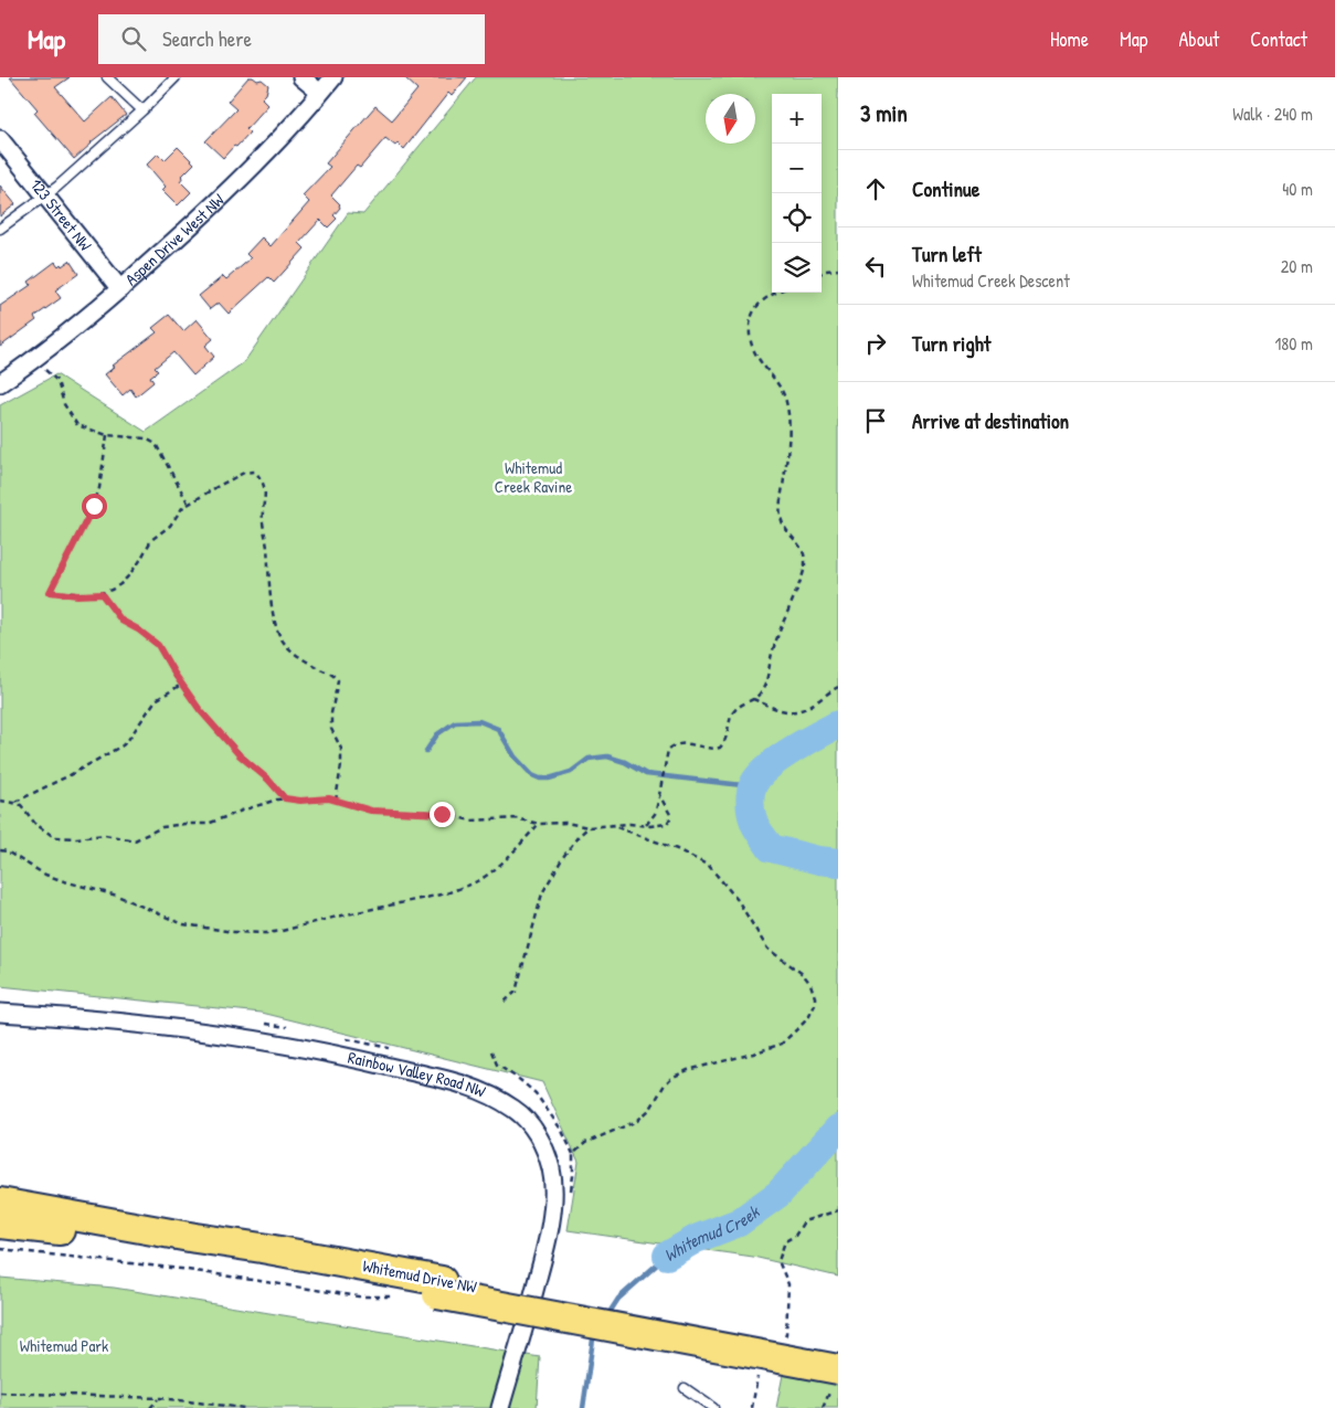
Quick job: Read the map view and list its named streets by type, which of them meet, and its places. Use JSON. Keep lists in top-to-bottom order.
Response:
{
  "streets": {
    "highway": ["Whitemud Drive NW"],
    "street": ["123 Street NW", "Aspen Drive West NW", "Rainbow Valley Road NW"]
  },
  "crossings": [
    ["123 Street NW", "Aspen Drive West NW"]
  ],
  "water": ["Whitemud Creek"],
  "parks": ["Whitemud Creek Ravine", "Whitemud Park"],
  "north": "bottom",
  "page": {
    "header": "Map",
    "search": "Search here",
    "nav": [
      "Home",
      "Map",
      "About",
      "Contact"
    ],
    "heading": ["3 min", "Walk · 240 m"],
    "map_buttons": ["+", "−"],
    "list": [
      ["Continue", "40 m"],
      ["Turn left", "Whitemud Creek Descent", "20 m"],
      ["Turn right", "180 m"],
      "Arrive at destination"
    ]
  }
}
